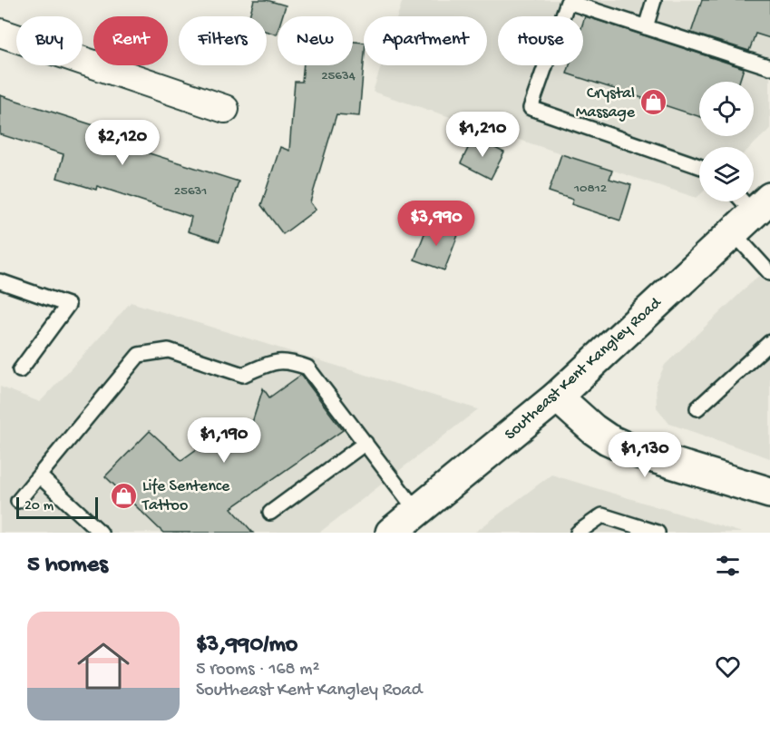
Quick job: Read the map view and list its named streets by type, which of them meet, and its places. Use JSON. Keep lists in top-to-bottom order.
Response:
{
  "streets": {
    "main road": ["Southeast Kent Kangley Road"]
  },
  "places": {
    "shop": ["Crystal Massage", "Life Sentence Tattoo"]
  },
  "house_numbers": ["25634", "10812", "25631"],
  "scale_bar": "20 m",
  "page": {
    "chip": [
      "Buy",
      "Rent",
      "Filters",
      "New",
      "Apartment",
      "House"
    ],
    "price": [
      "$1,210",
      "$2,120",
      "$3,990",
      "$1,190",
      "$1,130"
    ],
    "scale": "20 m",
    "heading": "5 homes",
    "list": [
      {
        "name": "$3,990/mo",
        "note": "5 rooms · 168 m² · Southeast Kent Kangley Road"
      }
    ]
  }
}
